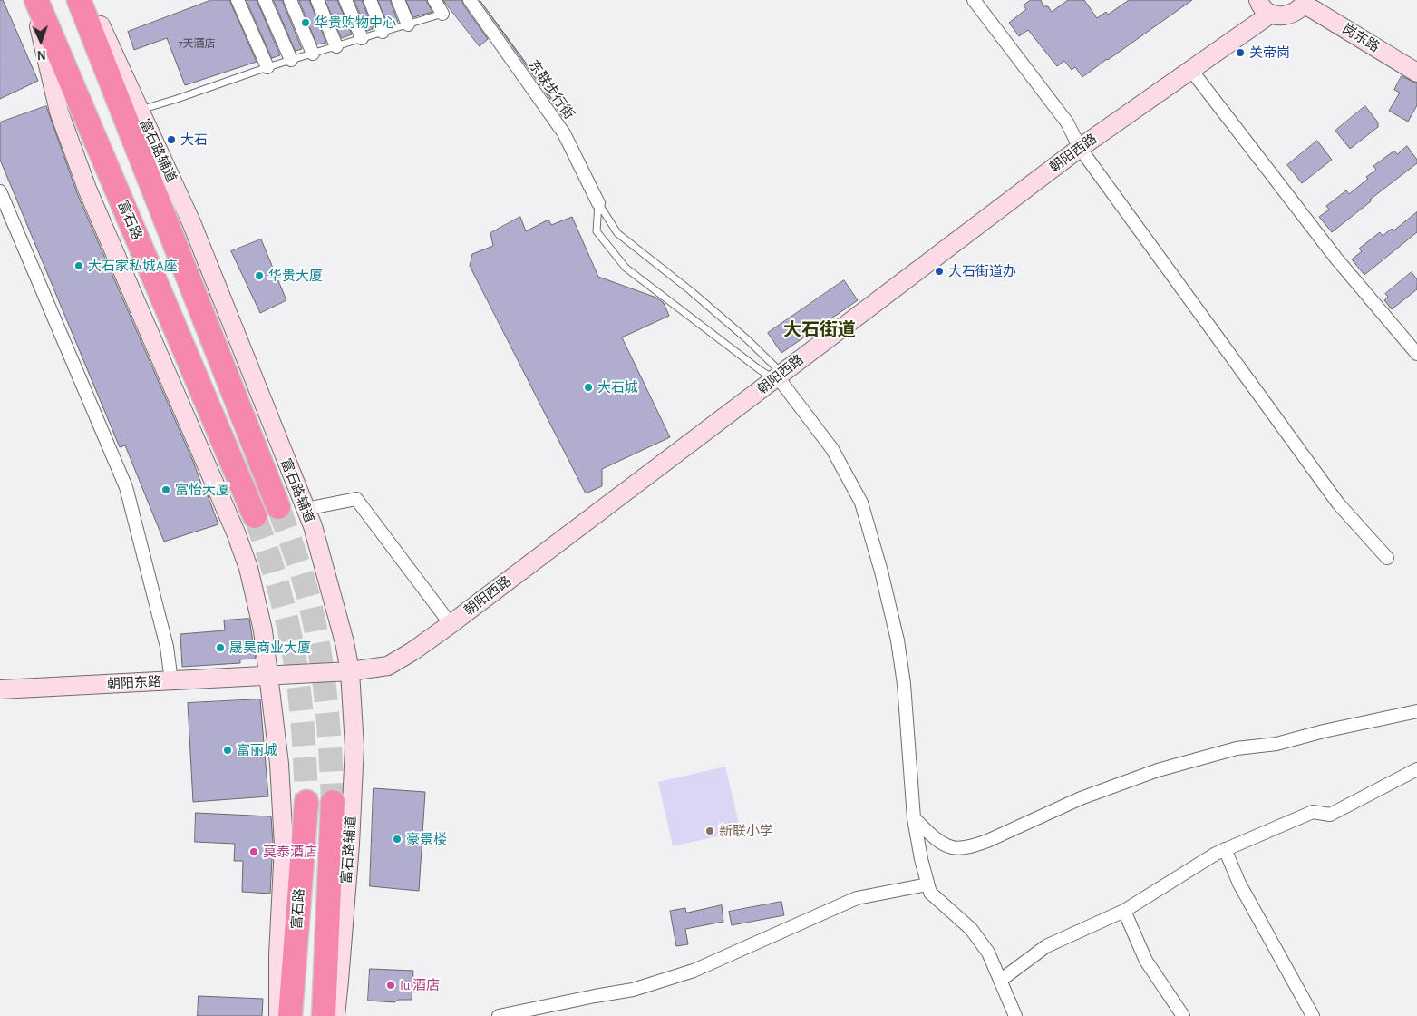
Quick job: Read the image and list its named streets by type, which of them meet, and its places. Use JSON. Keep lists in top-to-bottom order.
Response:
{
  "streets": {
    "highway": ["富石路"],
    "main road": [
      "岗东路",
      "富石路辅道",
      "朝阳西路",
      "朝阳东路"
    ],
    "street": ["东联步行街"]
  },
  "crossings": [
    ["富石路辅道", "朝阳西路"],
    ["朝阳西路", "朝阳东路"]
  ],
  "districts": ["大石街道"],
  "places": [
    "华贵购物中心",
    "关帝岗",
    "大石",
    "大石家私城A座",
    "大石街道办",
    "华贵大厦",
    "大石城",
    "富怡大厦",
    "晟昊商业大厦",
    "富丽城",
    "新联小学",
    "豪景楼",
    "莫泰酒店",
    "Iu 酒店"
  ],
  "house_numbers": ["7天酒店"],
  "north": "bottom"
}
